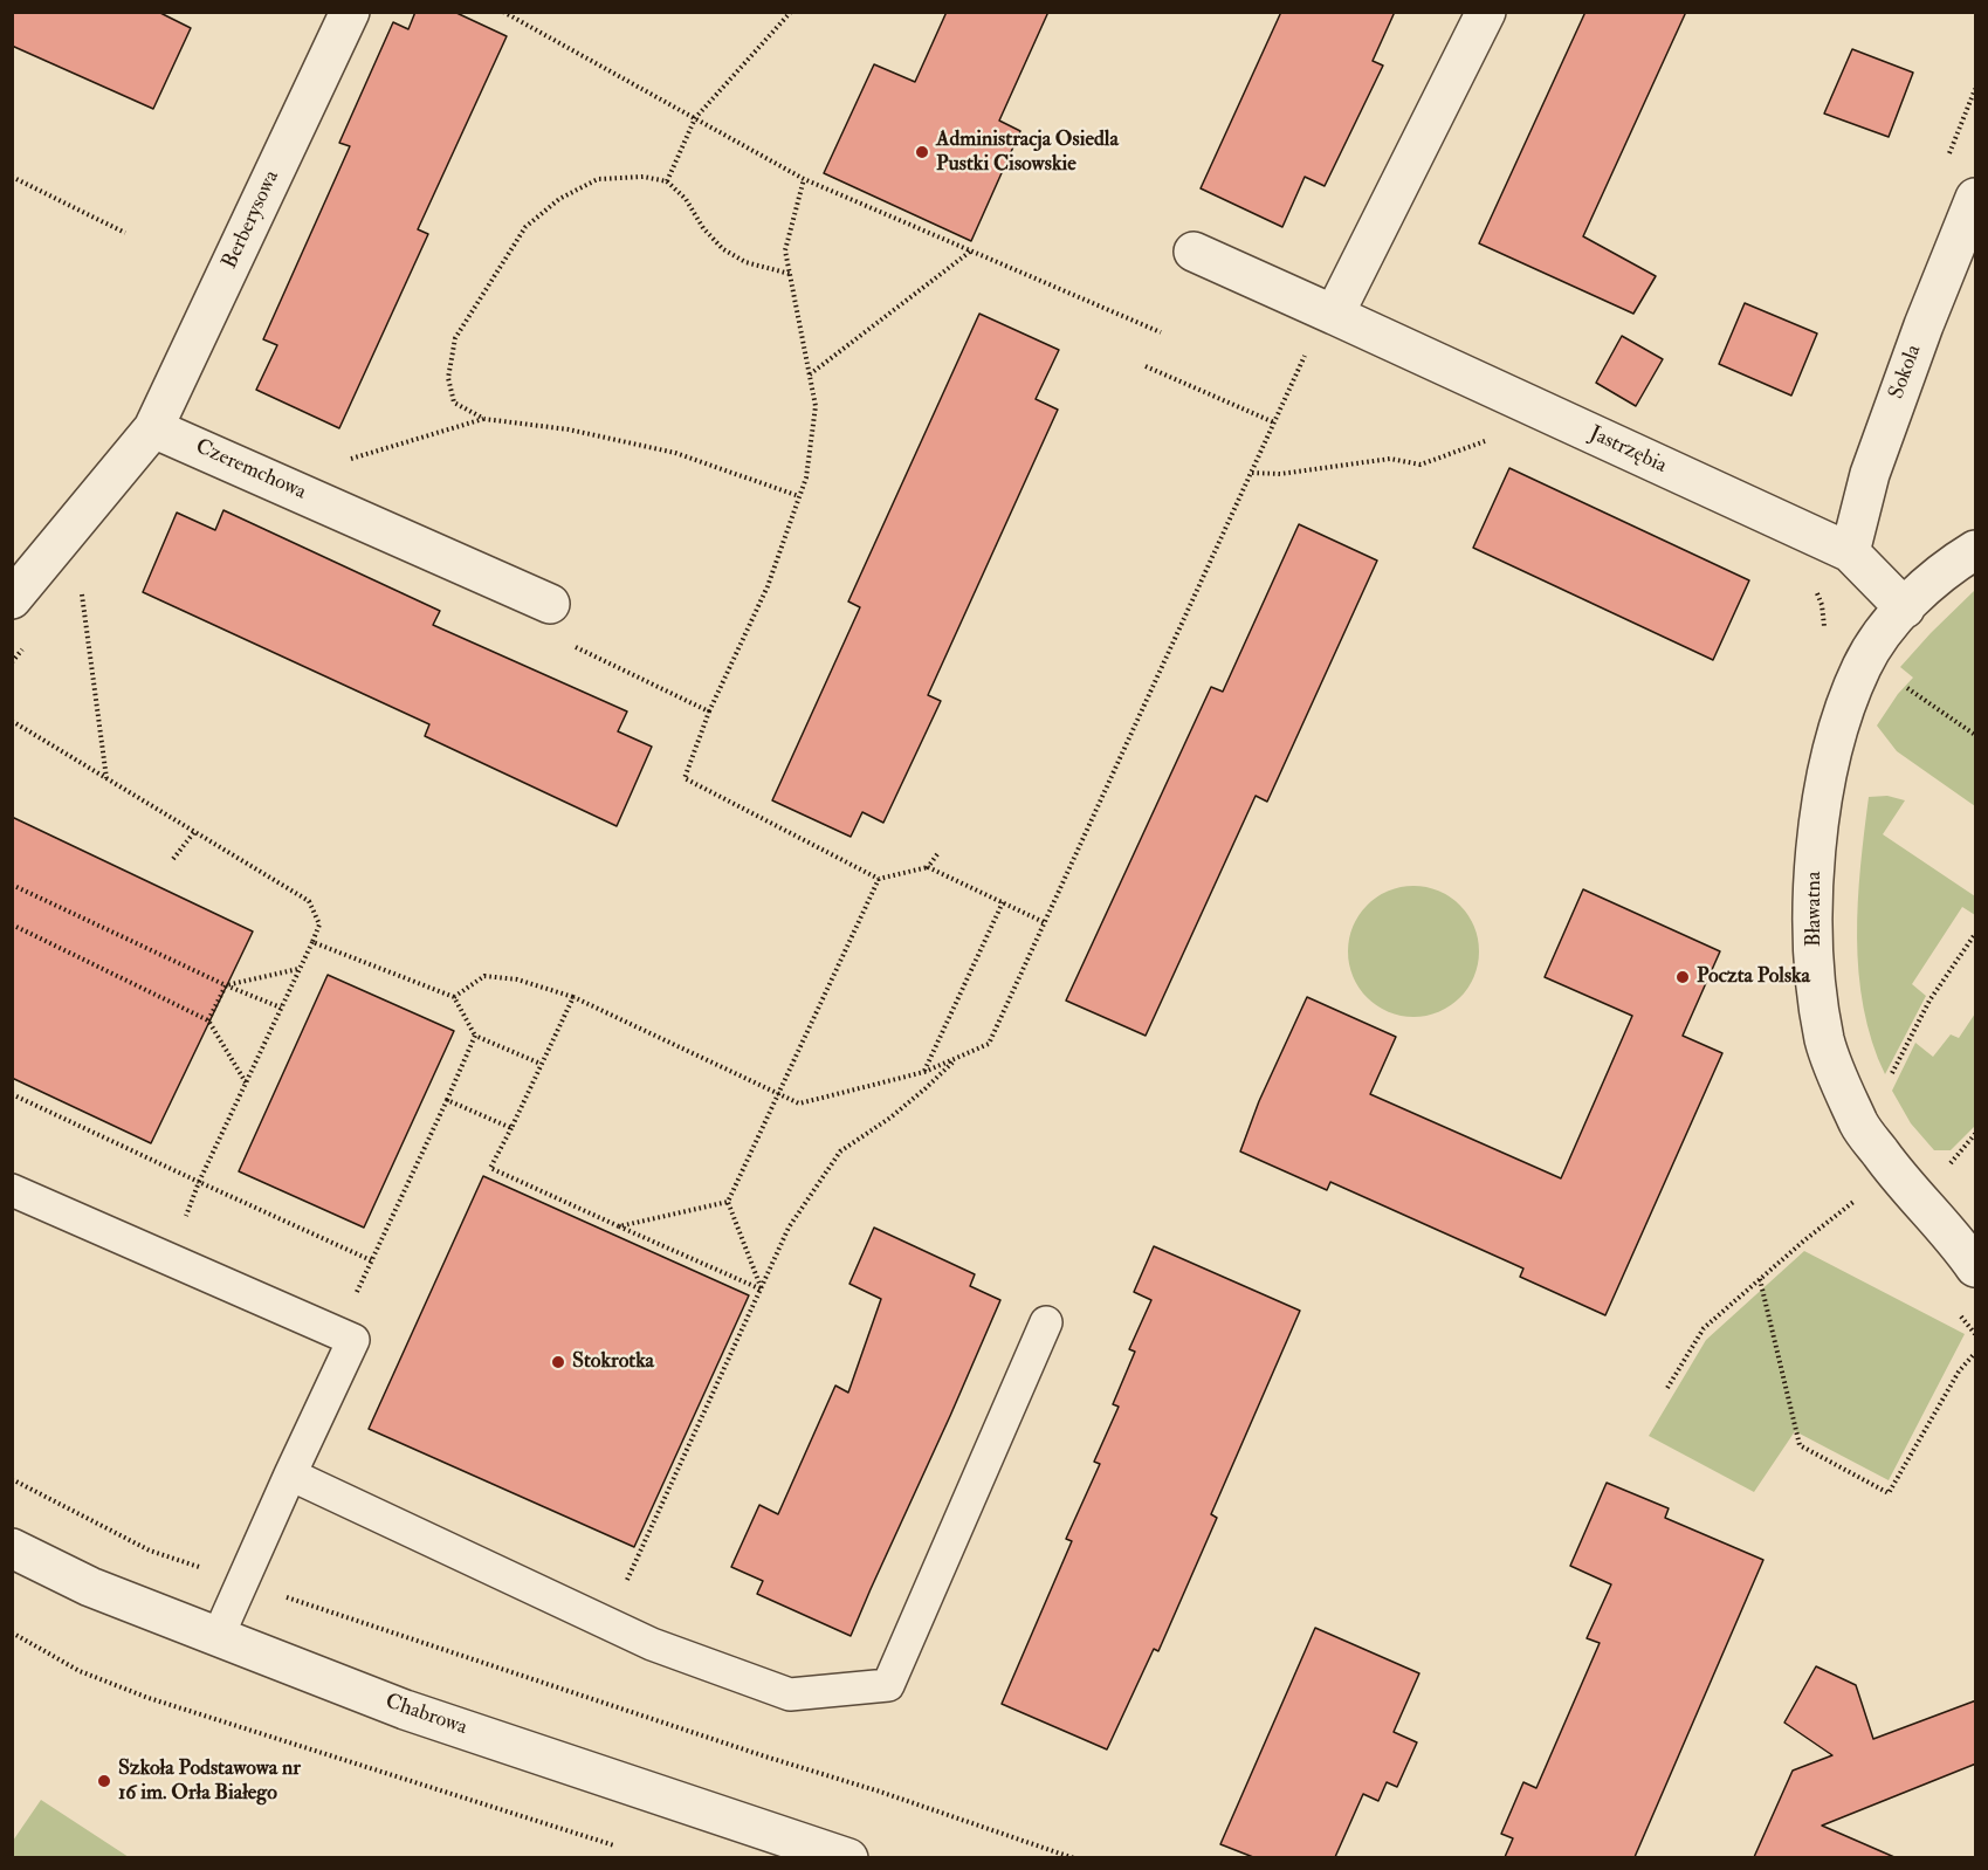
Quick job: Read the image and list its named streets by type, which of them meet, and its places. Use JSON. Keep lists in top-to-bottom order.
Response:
{
  "streets": {
    "street": [
      "Berberysowa",
      "Sokola",
      "Jastrzębia",
      "Czeremchowa",
      "Bławatna",
      "Chabrowa"
    ]
  },
  "crossings": [
    ["Berberysowa", "Czeremchowa"],
    ["Sokola", "Jastrzębia"],
    ["Jastrzębia", "Bławatna"]
  ],
  "places": [
    "Administracja Osiedla Pustki Cisowskie",
    "Poczta Polska",
    "Stokrotka",
    "Szkoła Podstawowa nr 16 im. Orła Białego"
  ]
}
